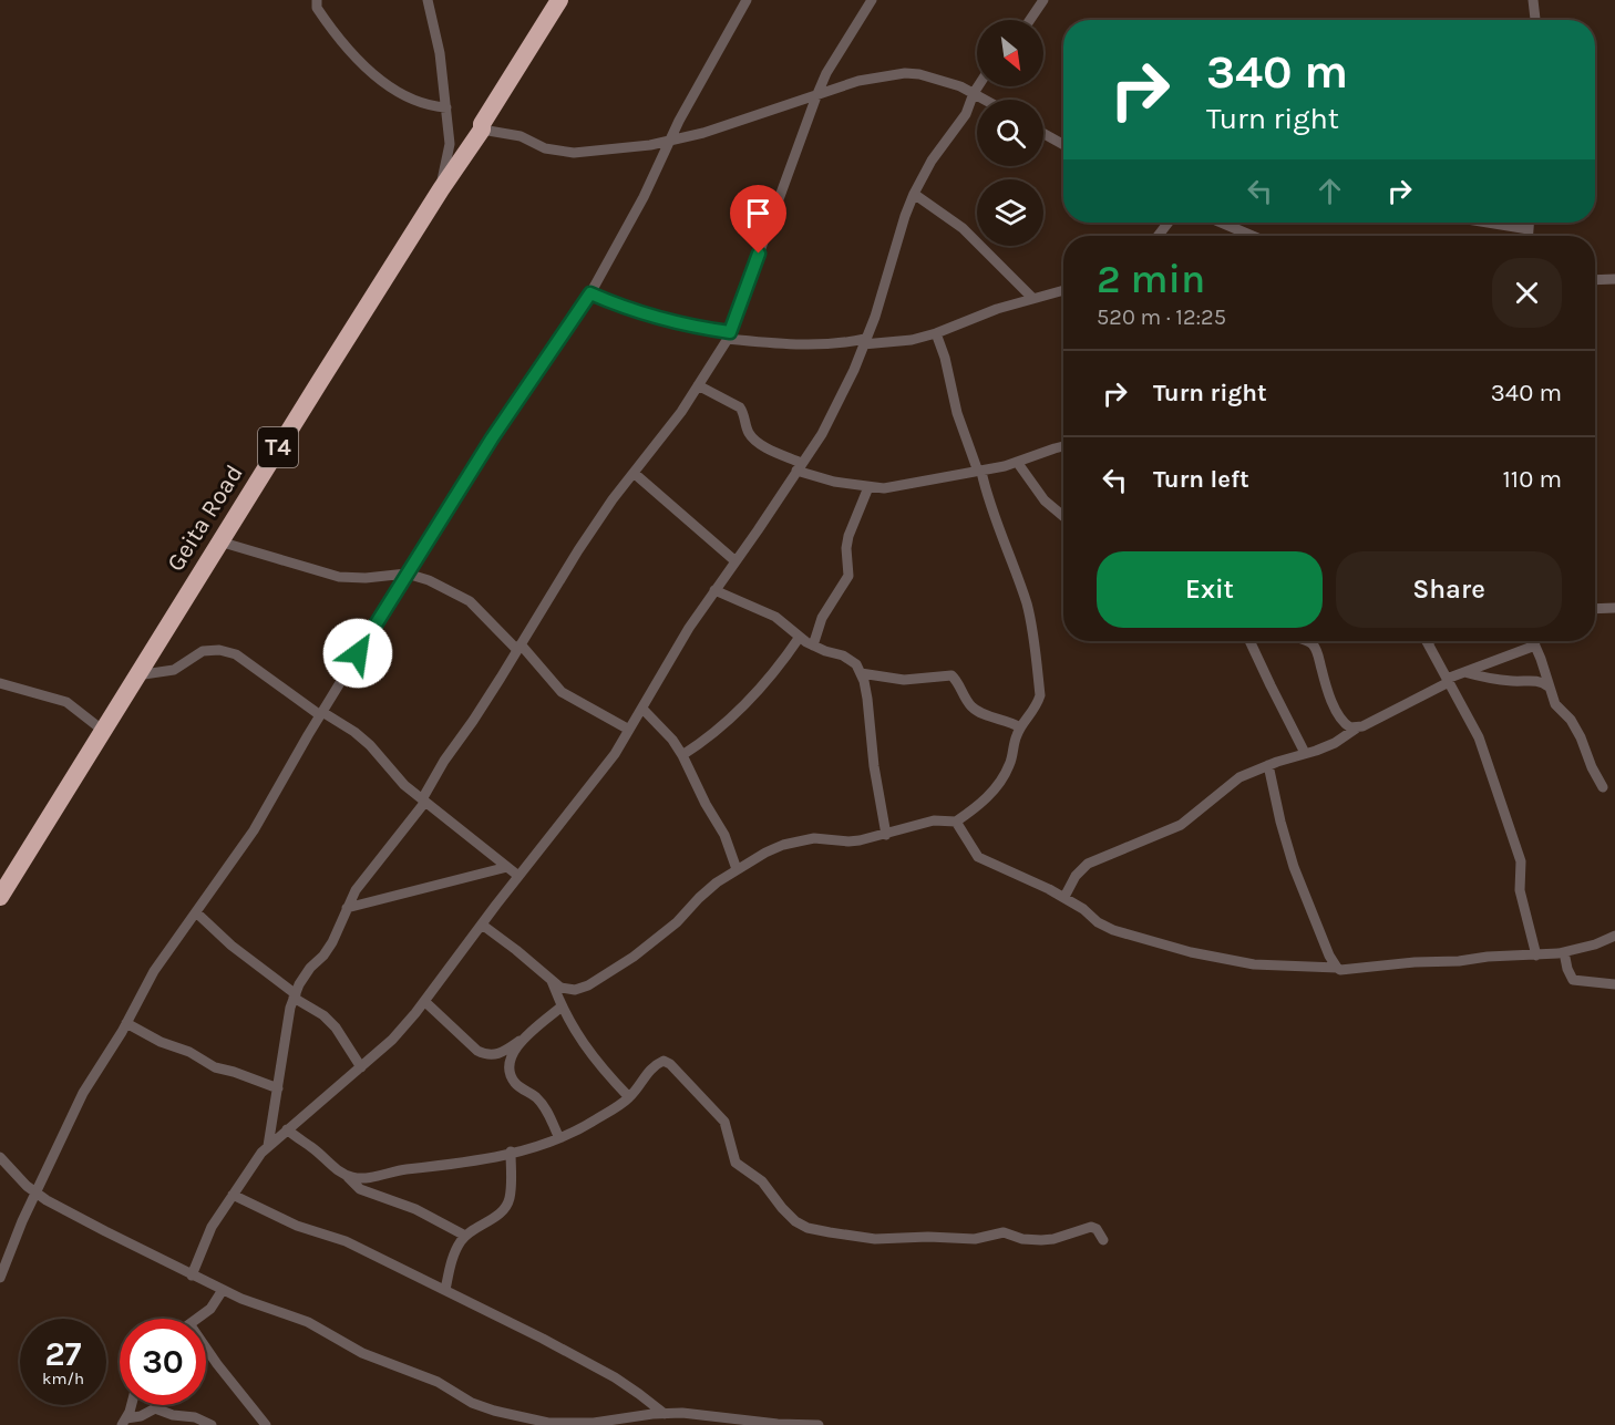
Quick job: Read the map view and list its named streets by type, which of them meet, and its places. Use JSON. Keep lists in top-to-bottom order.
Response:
{
  "streets": {
    "highway": ["T4", "Geita Road"]
  },
  "north": "bottom right",
  "page": {
    "turn": ["340 m", "Turn right"],
    "heading": ["2 min", "520 m · 12:25"],
    "list": [
      {
        "name": "Turn right",
        "value": "340 m"
      },
      {
        "name": "Turn left",
        "value": "110 m"
      }
    ],
    "buttons": ["Exit", "Share"],
    "speed": "27 km/h",
    "limit": "30"
  }
}
